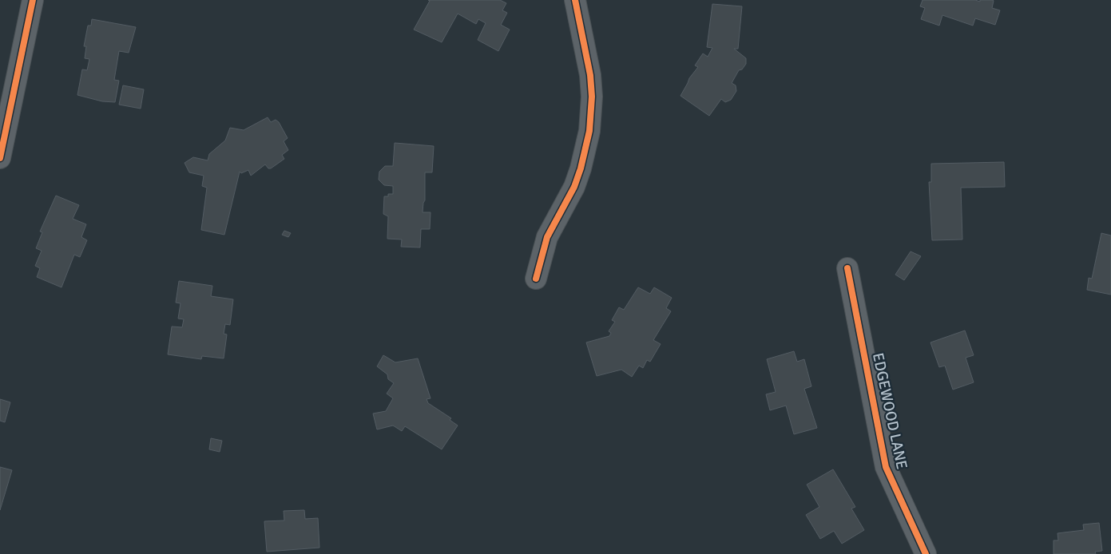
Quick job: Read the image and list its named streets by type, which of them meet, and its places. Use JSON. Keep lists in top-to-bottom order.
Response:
{
  "streets": {
    "street": ["EDGEWOOD LANE"]
  }
}
